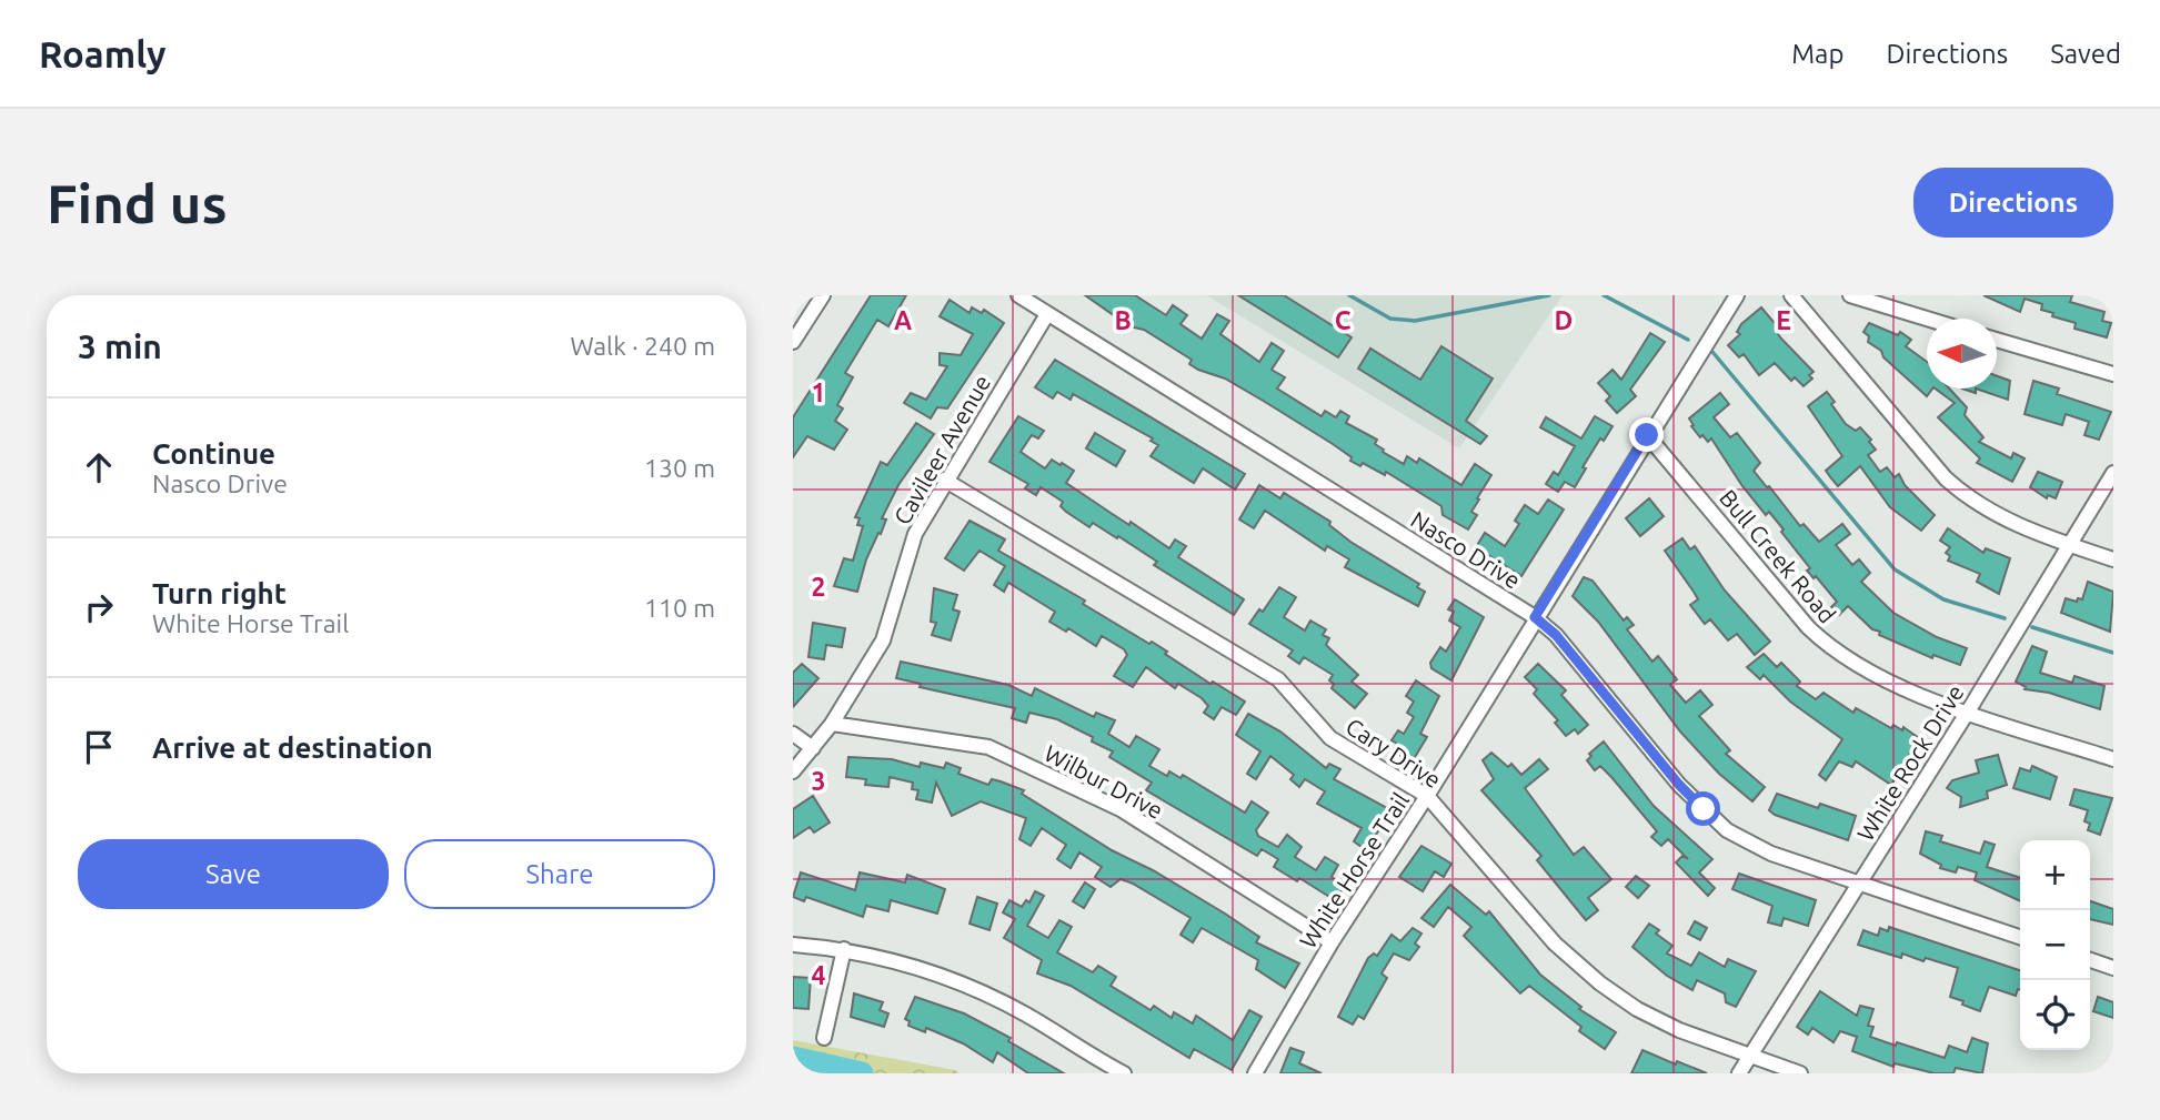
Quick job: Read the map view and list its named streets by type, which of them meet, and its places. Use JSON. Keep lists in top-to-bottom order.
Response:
{
  "streets": {
    "street": [
      "Cavileer Avenue",
      "Nasco Drive",
      "Bull Creek Road",
      "Cary Drive",
      "White Rock Drive",
      "Wilbur Drive",
      "White Horse Trail"
    ]
  },
  "crossings": [
    ["Cavileer Avenue", "Nasco Drive"],
    ["Cavileer Avenue", "Cary Drive"],
    ["Cavileer Avenue", "Wilbur Drive"],
    ["Nasco Drive", "White Rock Drive"],
    ["Nasco Drive", "White Horse Trail"],
    ["Bull Creek Road", "White Rock Drive"],
    ["Bull Creek Road", "White Horse Trail"],
    ["Cary Drive", "White Rock Drive"],
    ["Cary Drive", "White Horse Trail"],
    ["Wilbur Drive", "White Horse Trail"]
  ],
  "north": "left",
  "page": {
    "header": "Roamly",
    "nav": ["Map", "Directions", "Saved"],
    "buttons": [
      "Directions",
      ["Save", "Share"]
    ],
    "title": "Find us",
    "heading": ["3 min", "Walk · 240 m"],
    "list": [
      ["Continue", "Nasco Drive", "130 m"],
      ["Turn right", "White Horse Trail", "110 m"],
      "Arrive at destination"
    ],
    "map_buttons": ["+", "−"]
  },
  "grid": {
    "columns": [
      "A",
      "B",
      "C",
      "D",
      "E"
    ],
    "rows": [
      "1",
      "2",
      "3",
      "4"
    ]
  }
}
